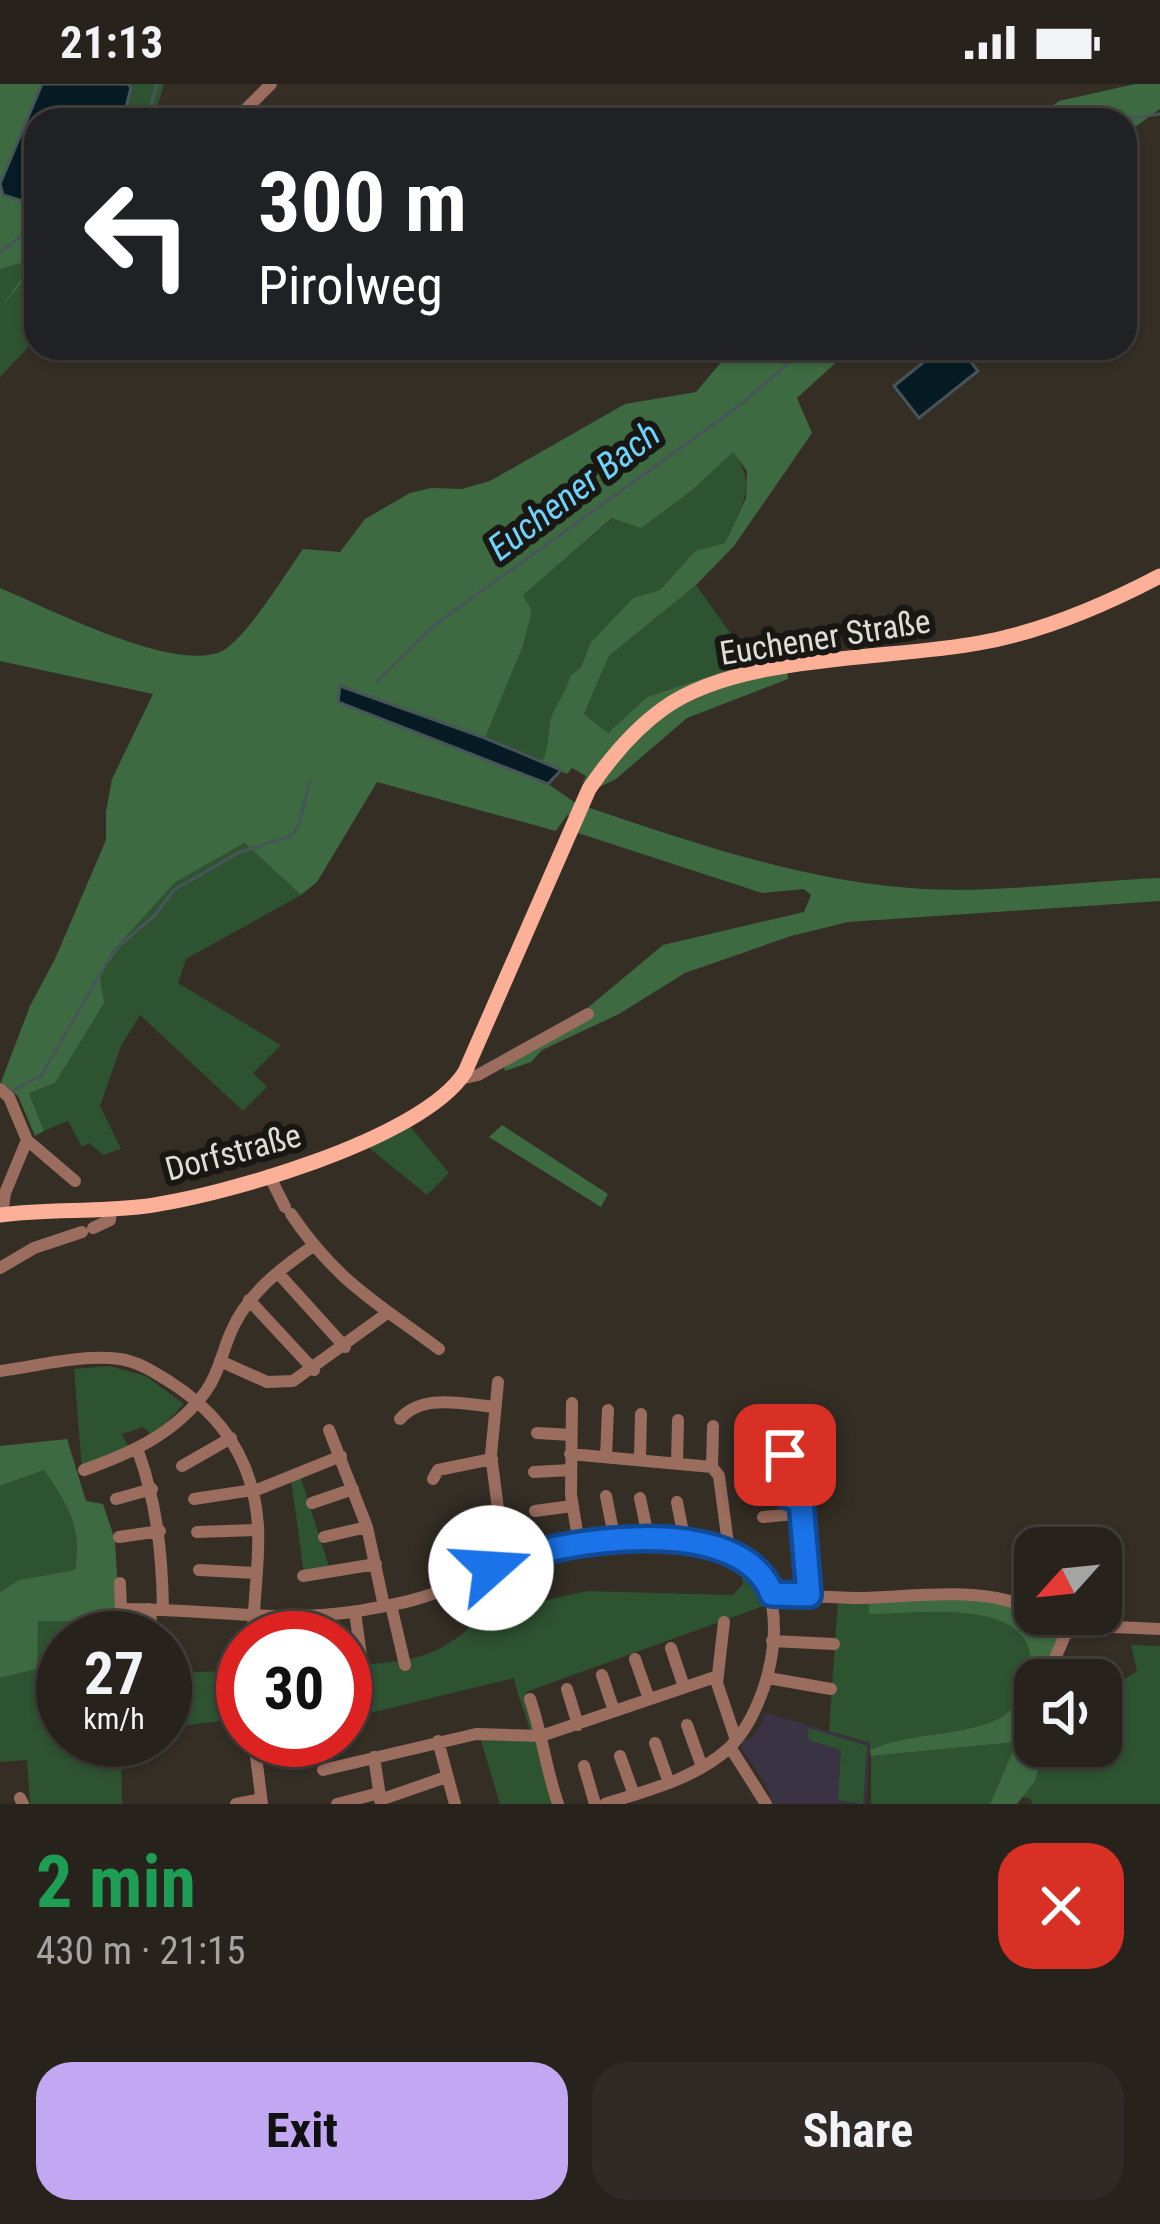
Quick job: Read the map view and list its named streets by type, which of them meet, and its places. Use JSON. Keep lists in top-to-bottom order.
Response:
{
  "streets": {
    "main road": ["Euchener Straße", "Dorfstraße"]
  },
  "crossings": [
    ["Euchener Straße", "Dorfstraße"]
  ],
  "water": ["Euchener Bach"],
  "north": "bottom left",
  "page": {
    "status": "21:13",
    "turn": ["300 m", "Pirolweg"],
    "speed": "27 km/h",
    "limit": "30",
    "heading": ["2 min", "430 m · 21:15"],
    "buttons": ["Exit", "Share"]
  }
}
